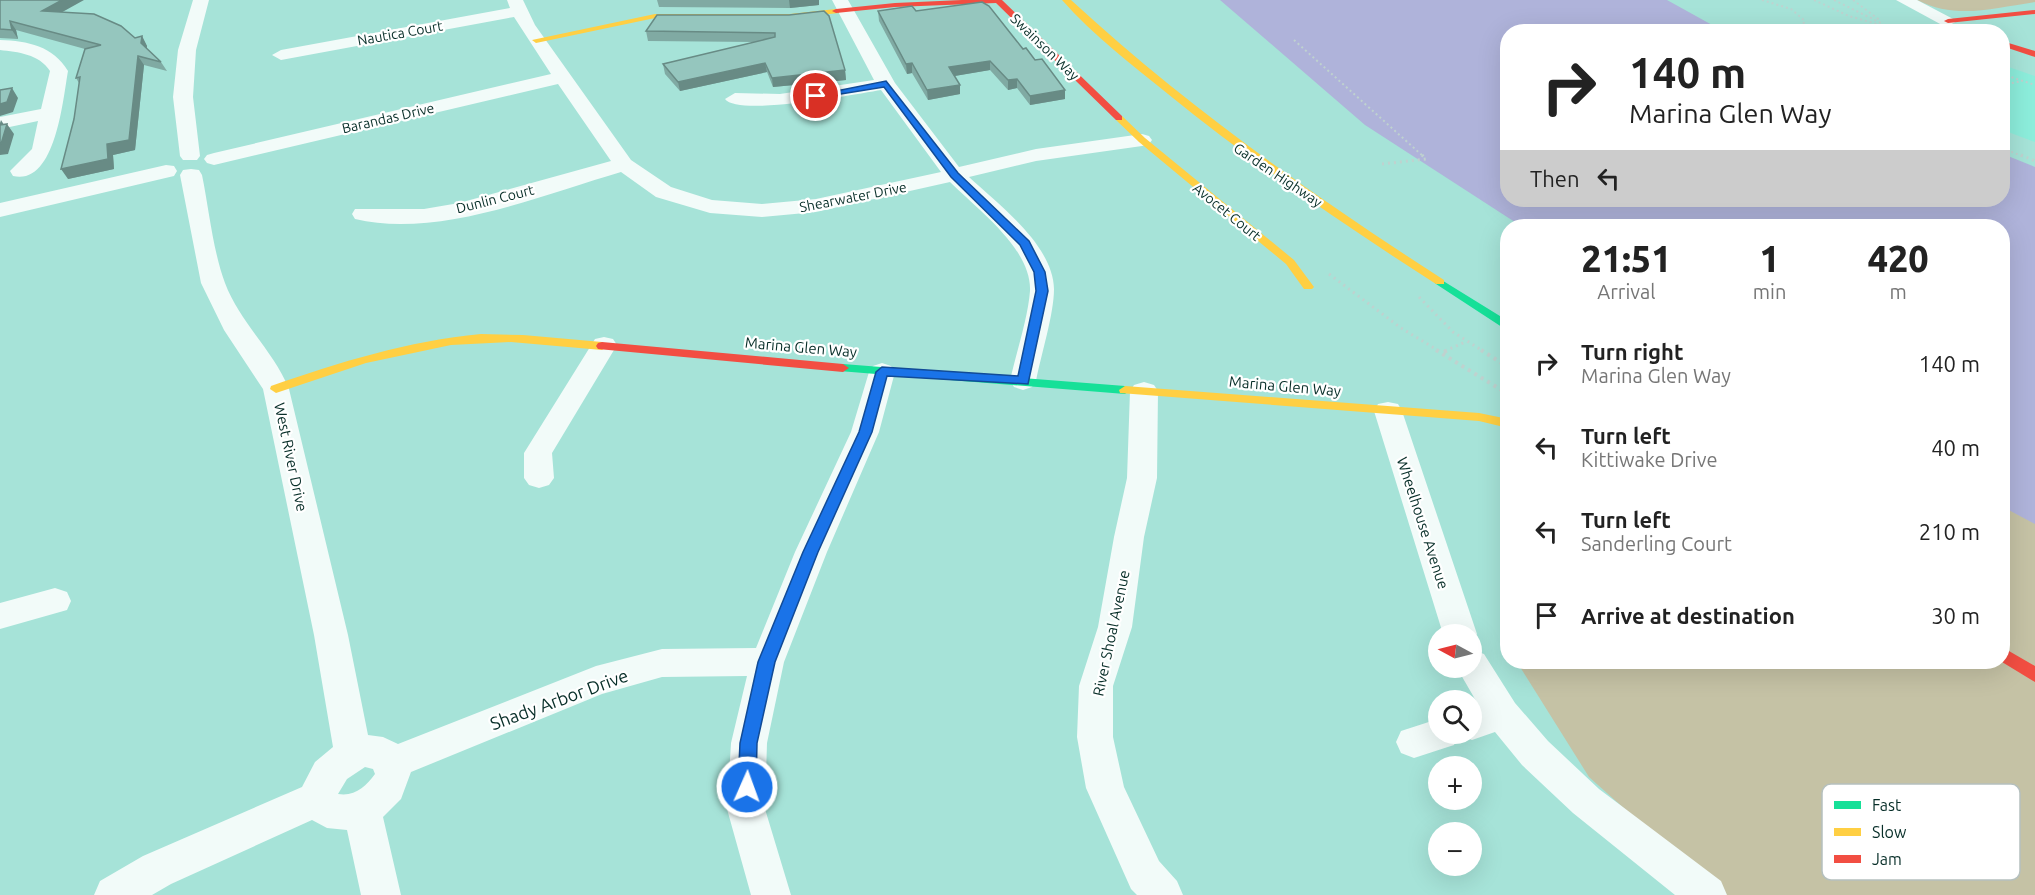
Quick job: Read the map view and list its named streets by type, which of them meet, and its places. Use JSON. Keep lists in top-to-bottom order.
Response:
{
  "streets": {
    "street": [
      "Nautica Court",
      "Swainson Way",
      "Barandas Drive",
      "Garden Highway",
      "Shearwater Drive",
      "Dunlin Court",
      "Avocet Court",
      "Marina Glen Way",
      "West River Drive",
      "Wheelhouse Avenue",
      "River Shoal Avenue",
      "Shady Arbor Drive"
    ]
  },
  "crossings": [
    ["Nautica Court", "Shearwater Drive"],
    ["Swainson Way", "Shearwater Drive"],
    ["Swainson Way", "Avocet Court"],
    ["Barandas Drive", "Shearwater Drive"],
    ["Barandas Drive", "West River Drive"],
    ["Shearwater Drive", "Dunlin Court"],
    ["Shearwater Drive", "Avocet Court"],
    ["Marina Glen Way", "West River Drive"],
    ["Marina Glen Way", "Wheelhouse Avenue"],
    ["Marina Glen Way", "River Shoal Avenue"],
    ["West River Drive", "Shady Arbor Drive"]
  ],
  "legend": ["Fast", "Slow", "Jam"],
  "north": "left",
  "page": {
    "turn": ["140 m", "Marina Glen Way"],
    "then": "Then",
    "eta": [
      "21:51",
      "Arrival",
      "1",
      "min",
      "420",
      "m"
    ],
    "list": [
      {
        "name": "Turn right",
        "note": "Marina Glen Way",
        "value": "140 m"
      },
      {
        "name": "Turn left",
        "note": "Kittiwake Drive",
        "value": "40 m"
      },
      {
        "name": "Turn left",
        "note": "Sanderling Court",
        "value": "210 m"
      },
      {
        "name": "Arrive at destination",
        "value": "30 m"
      }
    ],
    "map_buttons": ["+", "−"]
  }
}
